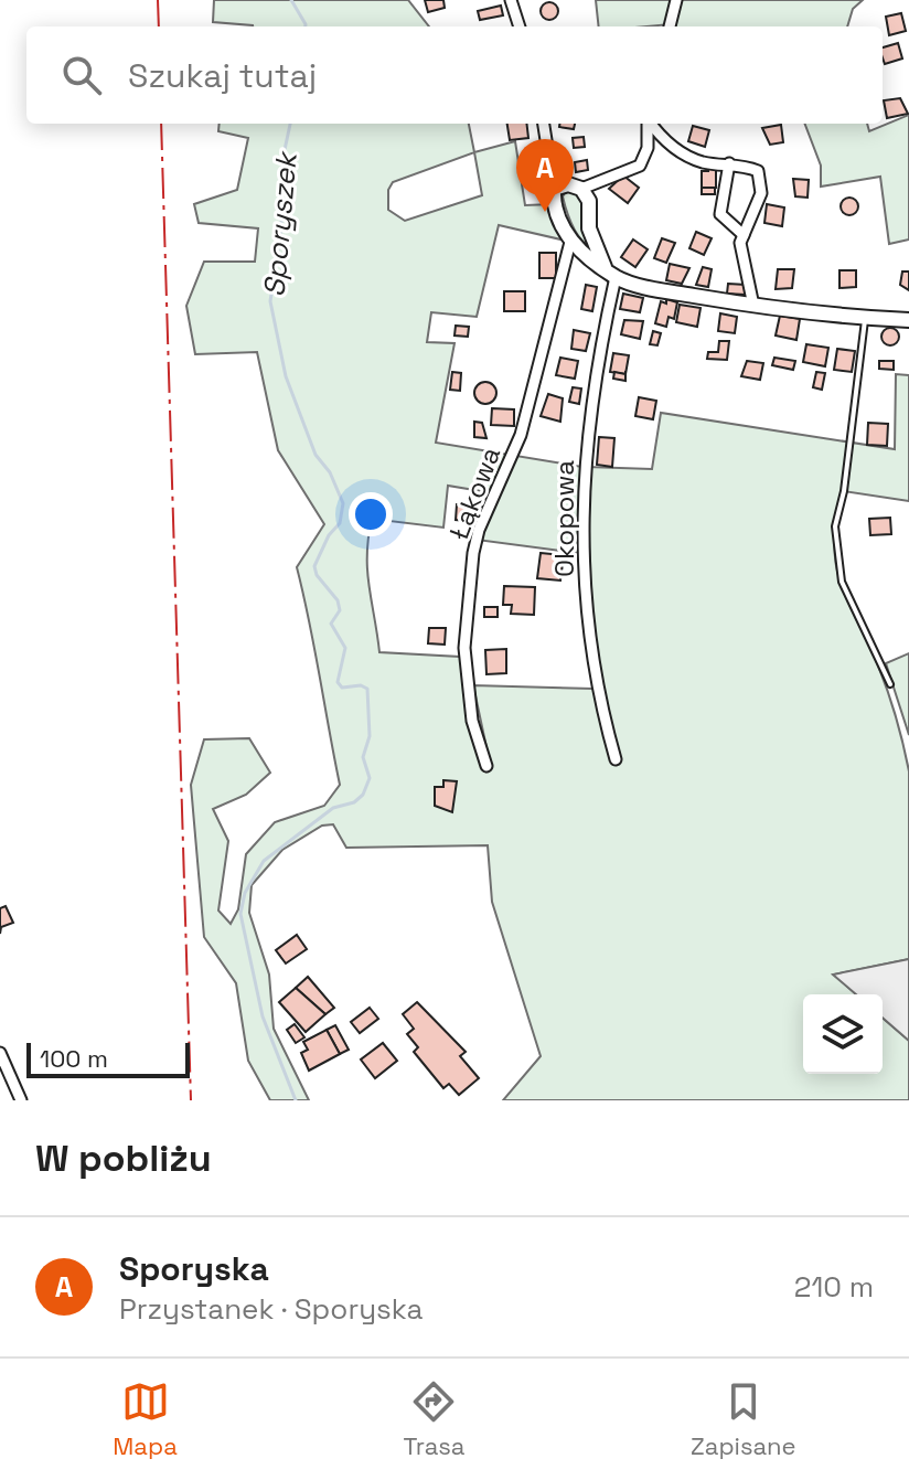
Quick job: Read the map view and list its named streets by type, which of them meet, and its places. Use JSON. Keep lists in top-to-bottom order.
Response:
{
  "streets": {
    "street": ["Łąkowa", "Okopowa"]
  },
  "water": ["Sporyszek"],
  "scale_bar": "100 m",
  "page": {
    "search": "Szukaj tutaj",
    "pins": "A",
    "scale": "100 m",
    "heading": "W pobliżu",
    "list": [
      {
        "mark": "A",
        "name": "Sporyska",
        "note": "Przystanek · Sporyska",
        "value": "210 m"
      }
    ],
    "nav": ["Mapa", "Trasa", "Zapisane"]
  }
}
